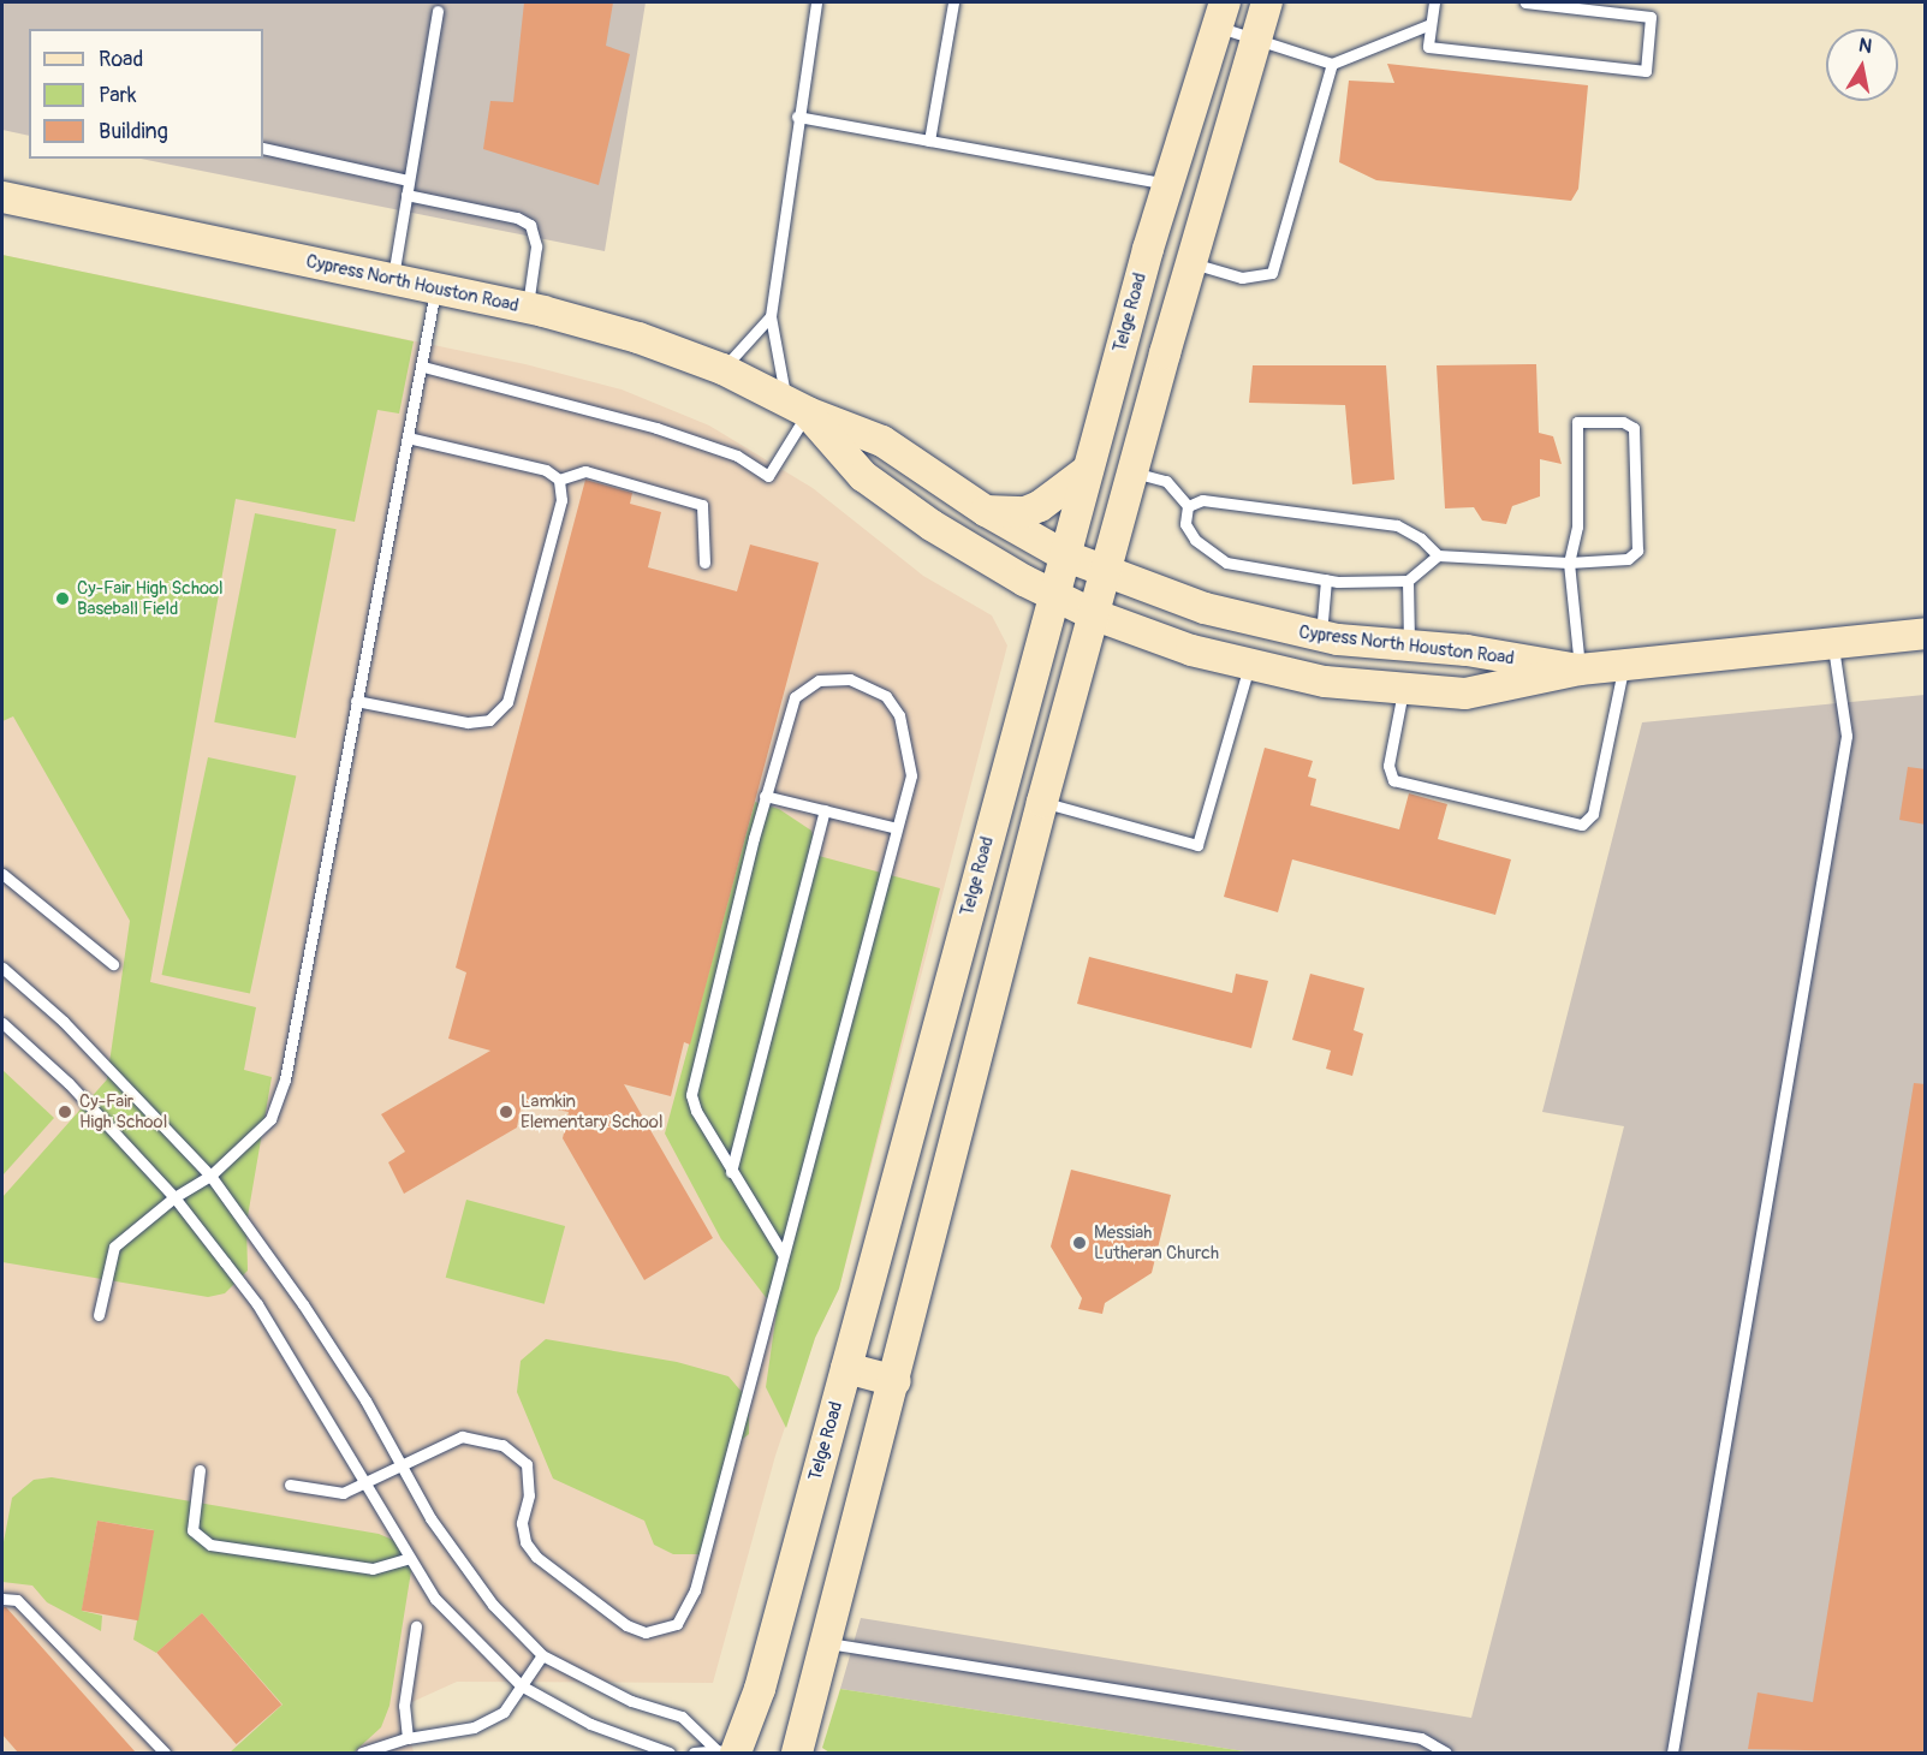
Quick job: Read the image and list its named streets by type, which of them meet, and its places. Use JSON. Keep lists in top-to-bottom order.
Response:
{
  "streets": {
    "main road": ["Cypress North Houston Road", "Telge Road"]
  },
  "crossings": [
    ["Cypress North Houston Road", "Telge Road"]
  ],
  "places": [
    "Cy-Fair High School Baseball Field",
    "Cy-Fair High School",
    "Lamkin Elementary School",
    "Messiah Lutheran Church"
  ],
  "legend": ["Road", "Park", "Building"],
  "north": "top"
}
